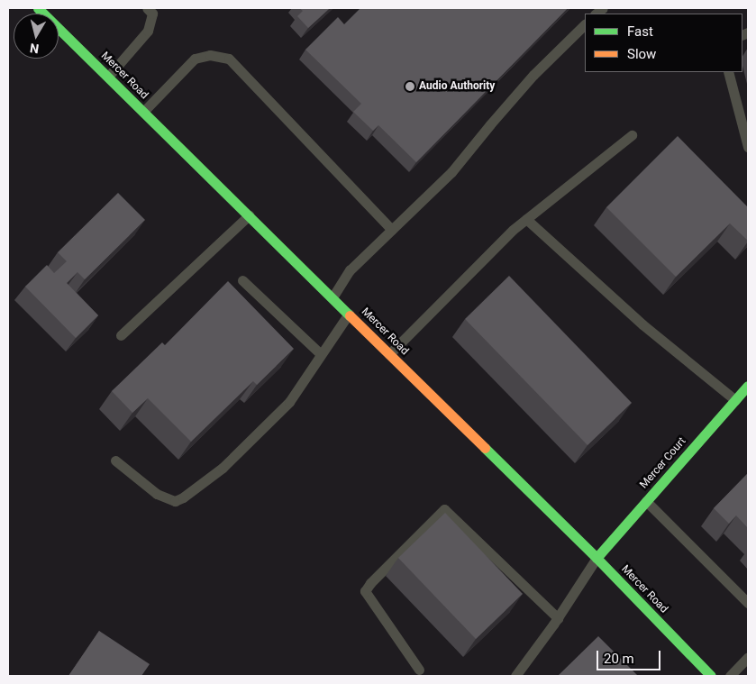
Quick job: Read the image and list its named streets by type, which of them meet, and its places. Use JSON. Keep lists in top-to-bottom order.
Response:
{
  "streets": {
    "street": ["Mercer Road", "Mercer Court"]
  },
  "crossings": [
    ["Mercer Road", "Mercer Court"]
  ],
  "places": ["Audio Authority"],
  "legend": ["Fast", "Slow"],
  "scale_bar": "20 m",
  "north": "bottom"
}
